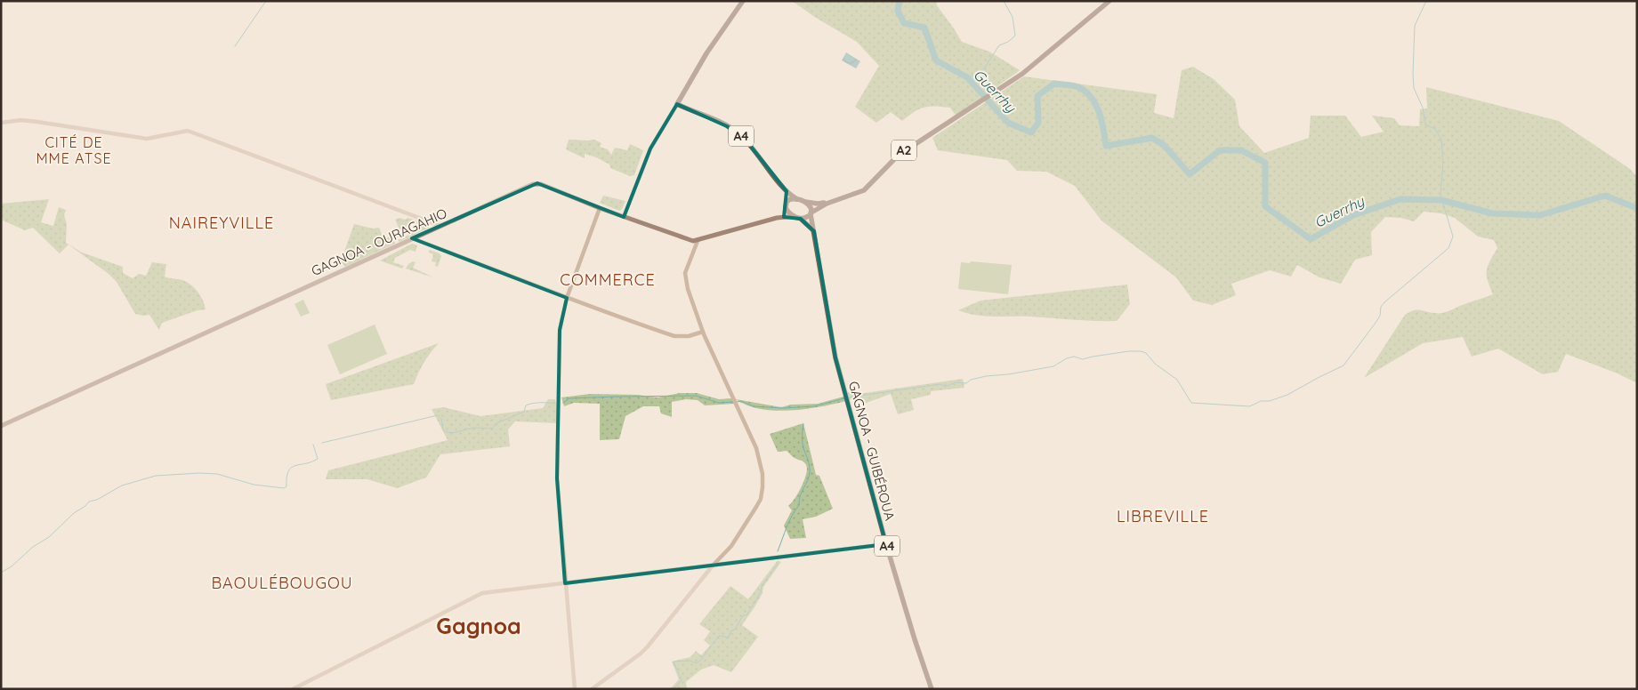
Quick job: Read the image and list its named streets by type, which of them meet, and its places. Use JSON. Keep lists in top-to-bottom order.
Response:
{
  "streets": {
    "main road": [
      "A4",
      "A2",
      "GAGNOA - OURAGAHIO",
      "GAGNOA - GUIBÉROUA"
    ]
  },
  "crossings": [
    ["A4", "A2"],
    ["A4", "GAGNOA - GUIBÉROUA"],
    ["A2", "GAGNOA - GUIBÉROUA"]
  ],
  "districts": [
    "CITÉ DE MME ATSE",
    "NAIREYVILLE",
    "COMMERCE",
    "LIBREVILLE",
    "BAOULÉBOUGOU",
    "Gagnoa"
  ],
  "water": ["Guerrhy"]
}
